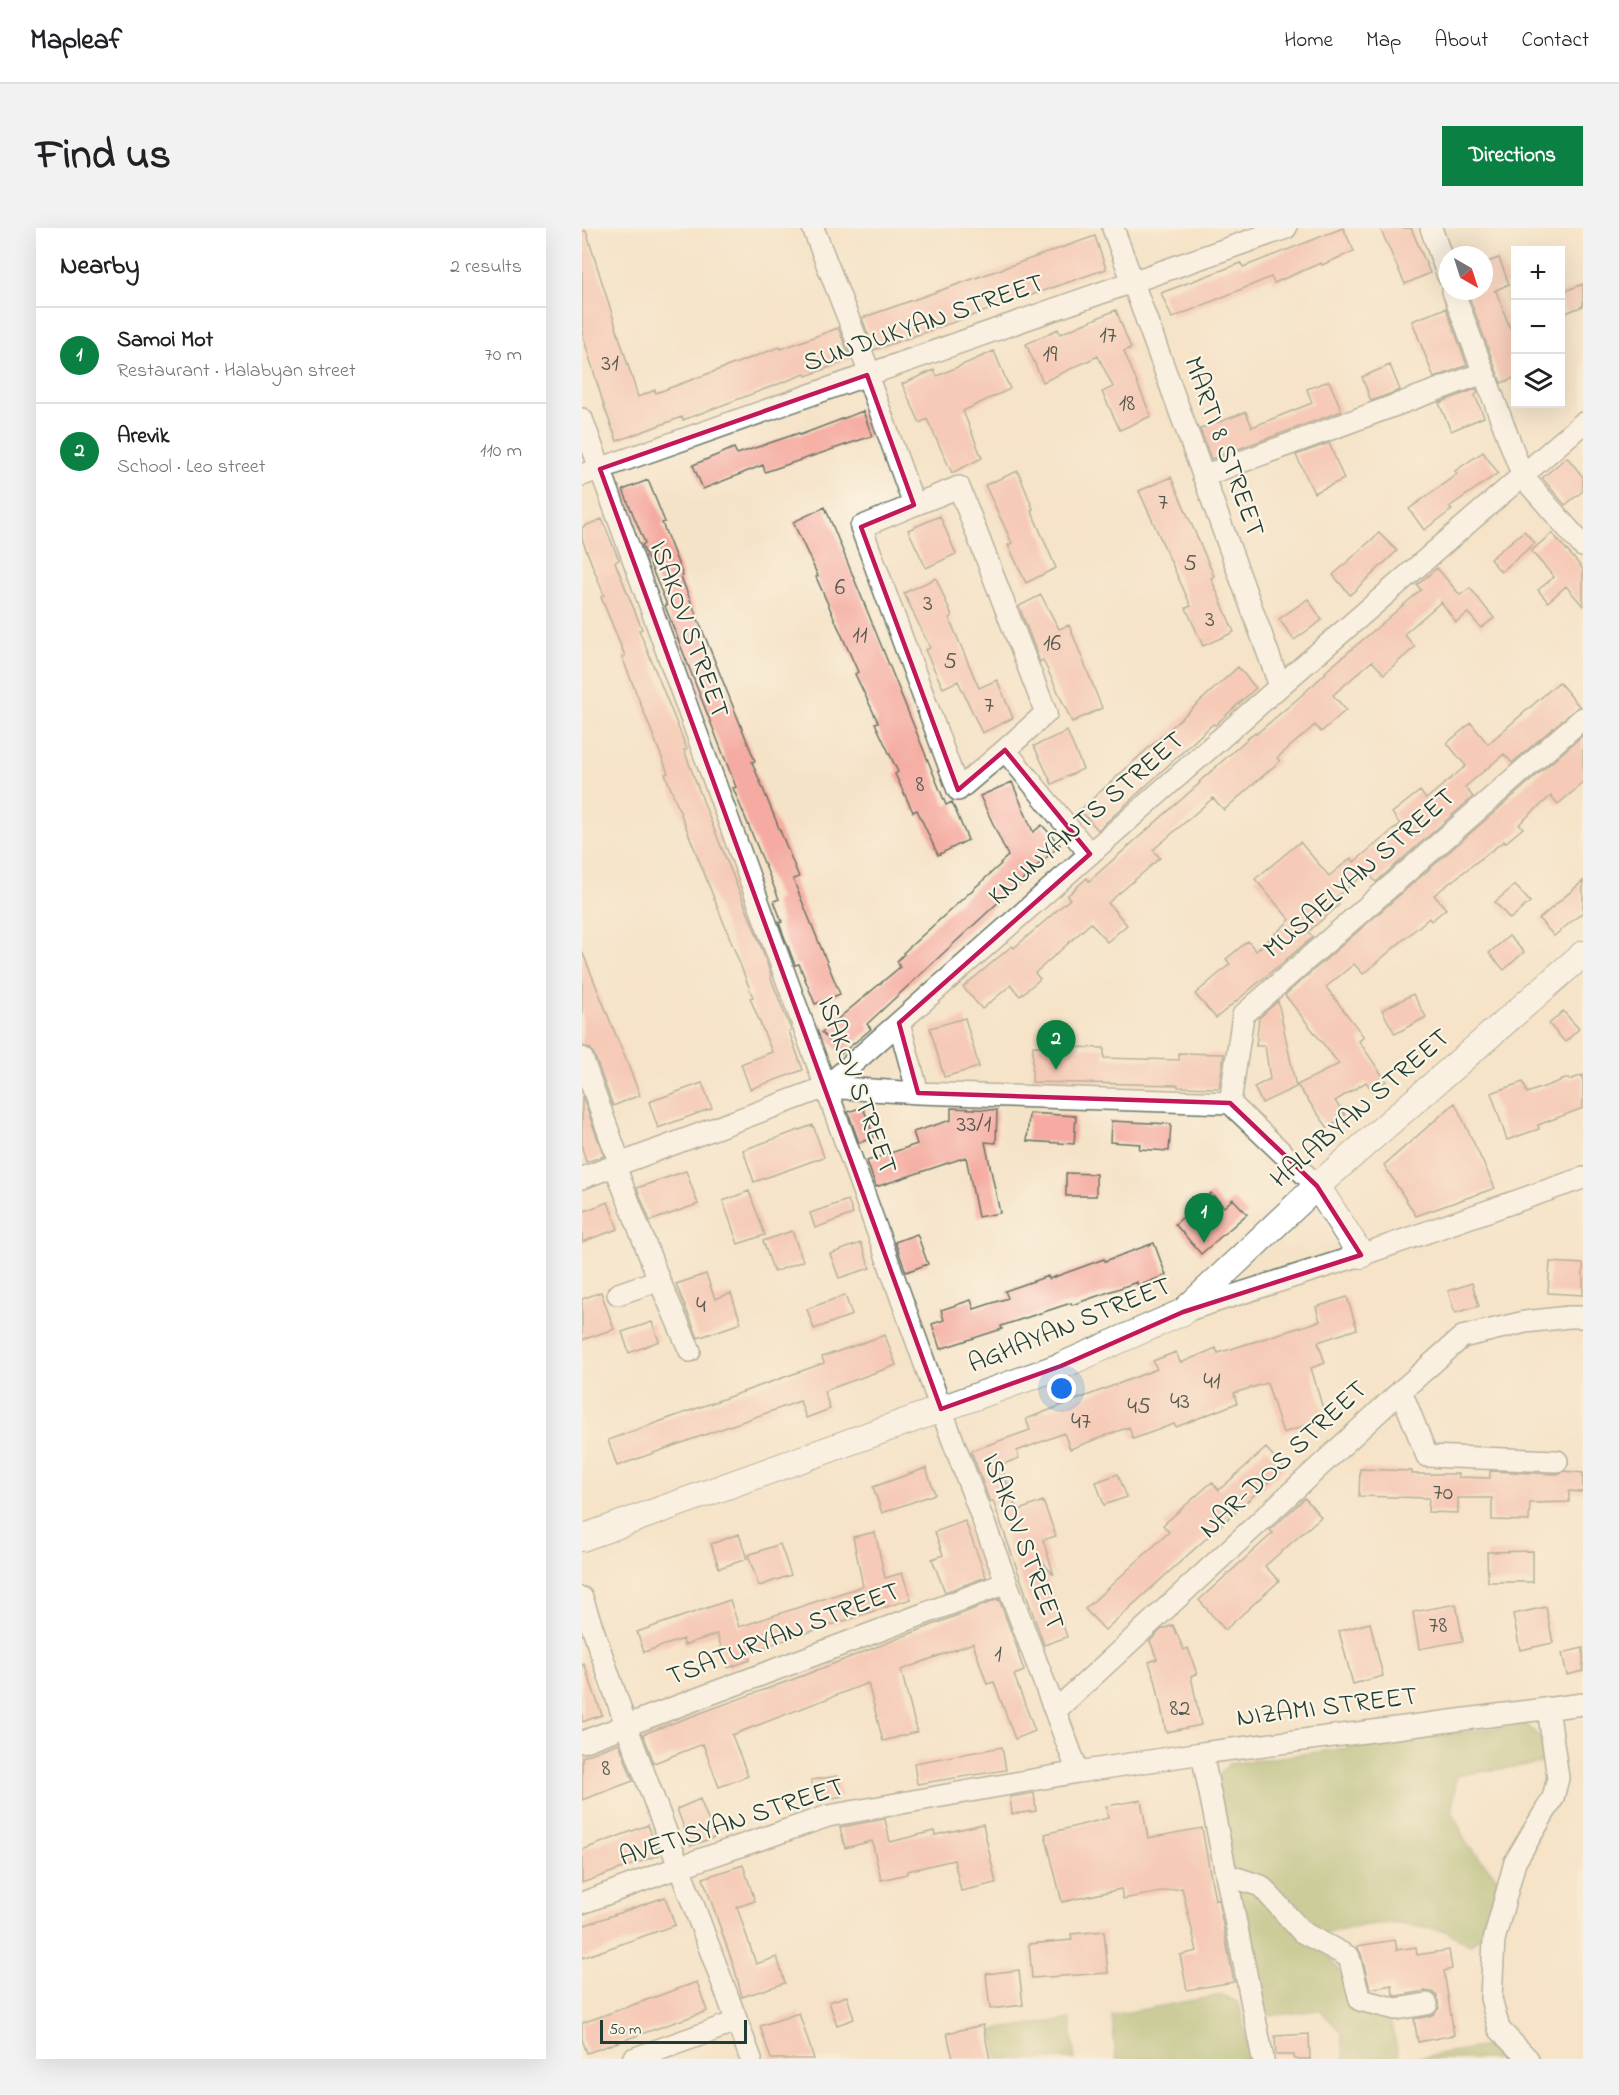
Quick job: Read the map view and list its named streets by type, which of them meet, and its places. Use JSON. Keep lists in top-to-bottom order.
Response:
{
  "streets": {
    "main road": ["HALABYAN STREET", "AGHAYAN STREET"],
    "street": [
      "SUNDUKYAN STREET",
      "MARTI 8 STREET",
      "ISAKOV STREET",
      "KNUNYANTS STREET",
      "MUSAELYAN STREET",
      "NAR-DOS STREET",
      "TSATURYAN STREET",
      "NIZAMI STREET",
      "AVETISYAN STREET"
    ]
  },
  "crossings": [
    ["SUNDUKYAN STREET", "MARTI 8 STREET"],
    ["SUNDUKYAN STREET", "ISAKOV STREET"],
    ["MARTI 8 STREET", "KNUNYANTS STREET"],
    ["ISAKOV STREET", "KNUNYANTS STREET"],
    ["ISAKOV STREET", "AGHAYAN STREET"],
    ["ISAKOV STREET", "NAR-DOS STREET"],
    ["ISAKOV STREET", "TSATURYAN STREET"],
    ["ISAKOV STREET", "NIZAMI STREET"],
    ["ISAKOV STREET", "AVETISYAN STREET"],
    ["HALABYAN STREET", "AGHAYAN STREET"],
    ["NIZAMI STREET", "AVETISYAN STREET"]
  ],
  "house_numbers": [
    "17",
    "19",
    "31",
    "18",
    "7",
    "5",
    "6",
    "3",
    "3",
    "11",
    "16",
    "5",
    "7",
    "8",
    "33/1",
    "4",
    "41",
    "43",
    "45",
    "47",
    "70",
    "78",
    "1",
    "82",
    "8"
  ],
  "scale_bar": "50 m",
  "north": "bottom right",
  "page": {
    "header": "Mapleaf",
    "nav": [
      "Home",
      "Map",
      "About",
      "Contact"
    ],
    "title": "Find us",
    "buttons": "Directions",
    "heading": ["Nearby", "2 results"],
    "map_buttons": ["+", "−"],
    "list": [
      {
        "mark": "1",
        "name": "Samoi Mot",
        "note": "Restaurant · Halabyan street",
        "value": "70 m"
      },
      {
        "mark": "2",
        "name": "Arevik",
        "note": "School · Leo street",
        "value": "110 m"
      }
    ],
    "pins": ["2", "1"],
    "scale": "50 m"
  }
}
